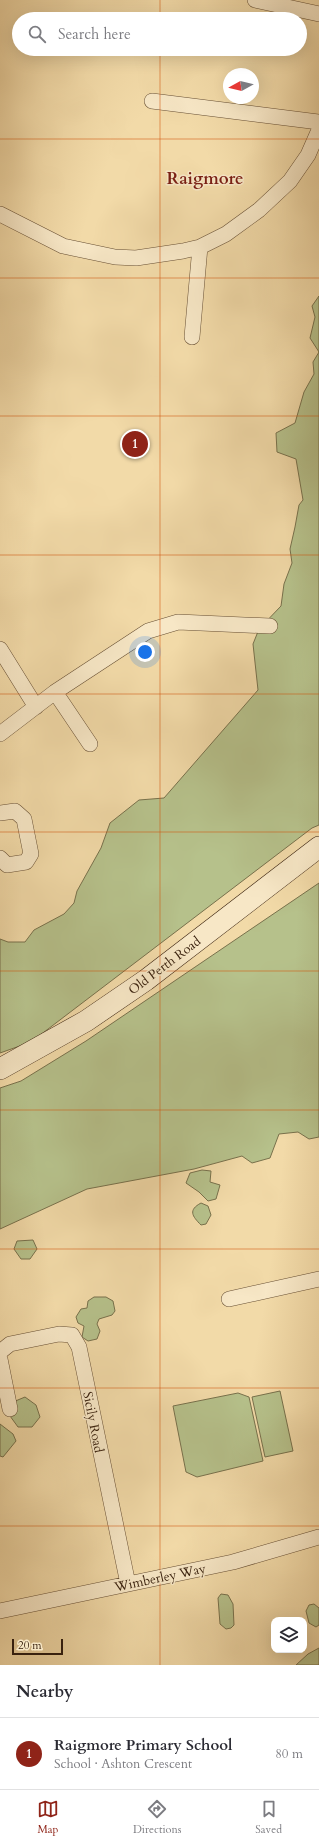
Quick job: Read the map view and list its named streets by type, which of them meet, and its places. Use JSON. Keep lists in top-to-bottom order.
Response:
{
  "streets": {
    "main road": ["Old Perth Road"],
    "street": ["Sicily Road", "Wimberley Way"]
  },
  "crossings": [
    ["Sicily Road", "Wimberley Way"]
  ],
  "districts": ["Raigmore"],
  "scale_bar": "20 m",
  "north": "left",
  "page": {
    "search": "Search here",
    "pins": "1",
    "scale": "20 m",
    "heading": "Nearby",
    "list": [
      {
        "mark": "1",
        "name": "Raigmore Primary School",
        "note": "School · Ashton Crescent",
        "value": "80 m"
      }
    ],
    "nav": ["Map", "Directions", "Saved"]
  }
}
